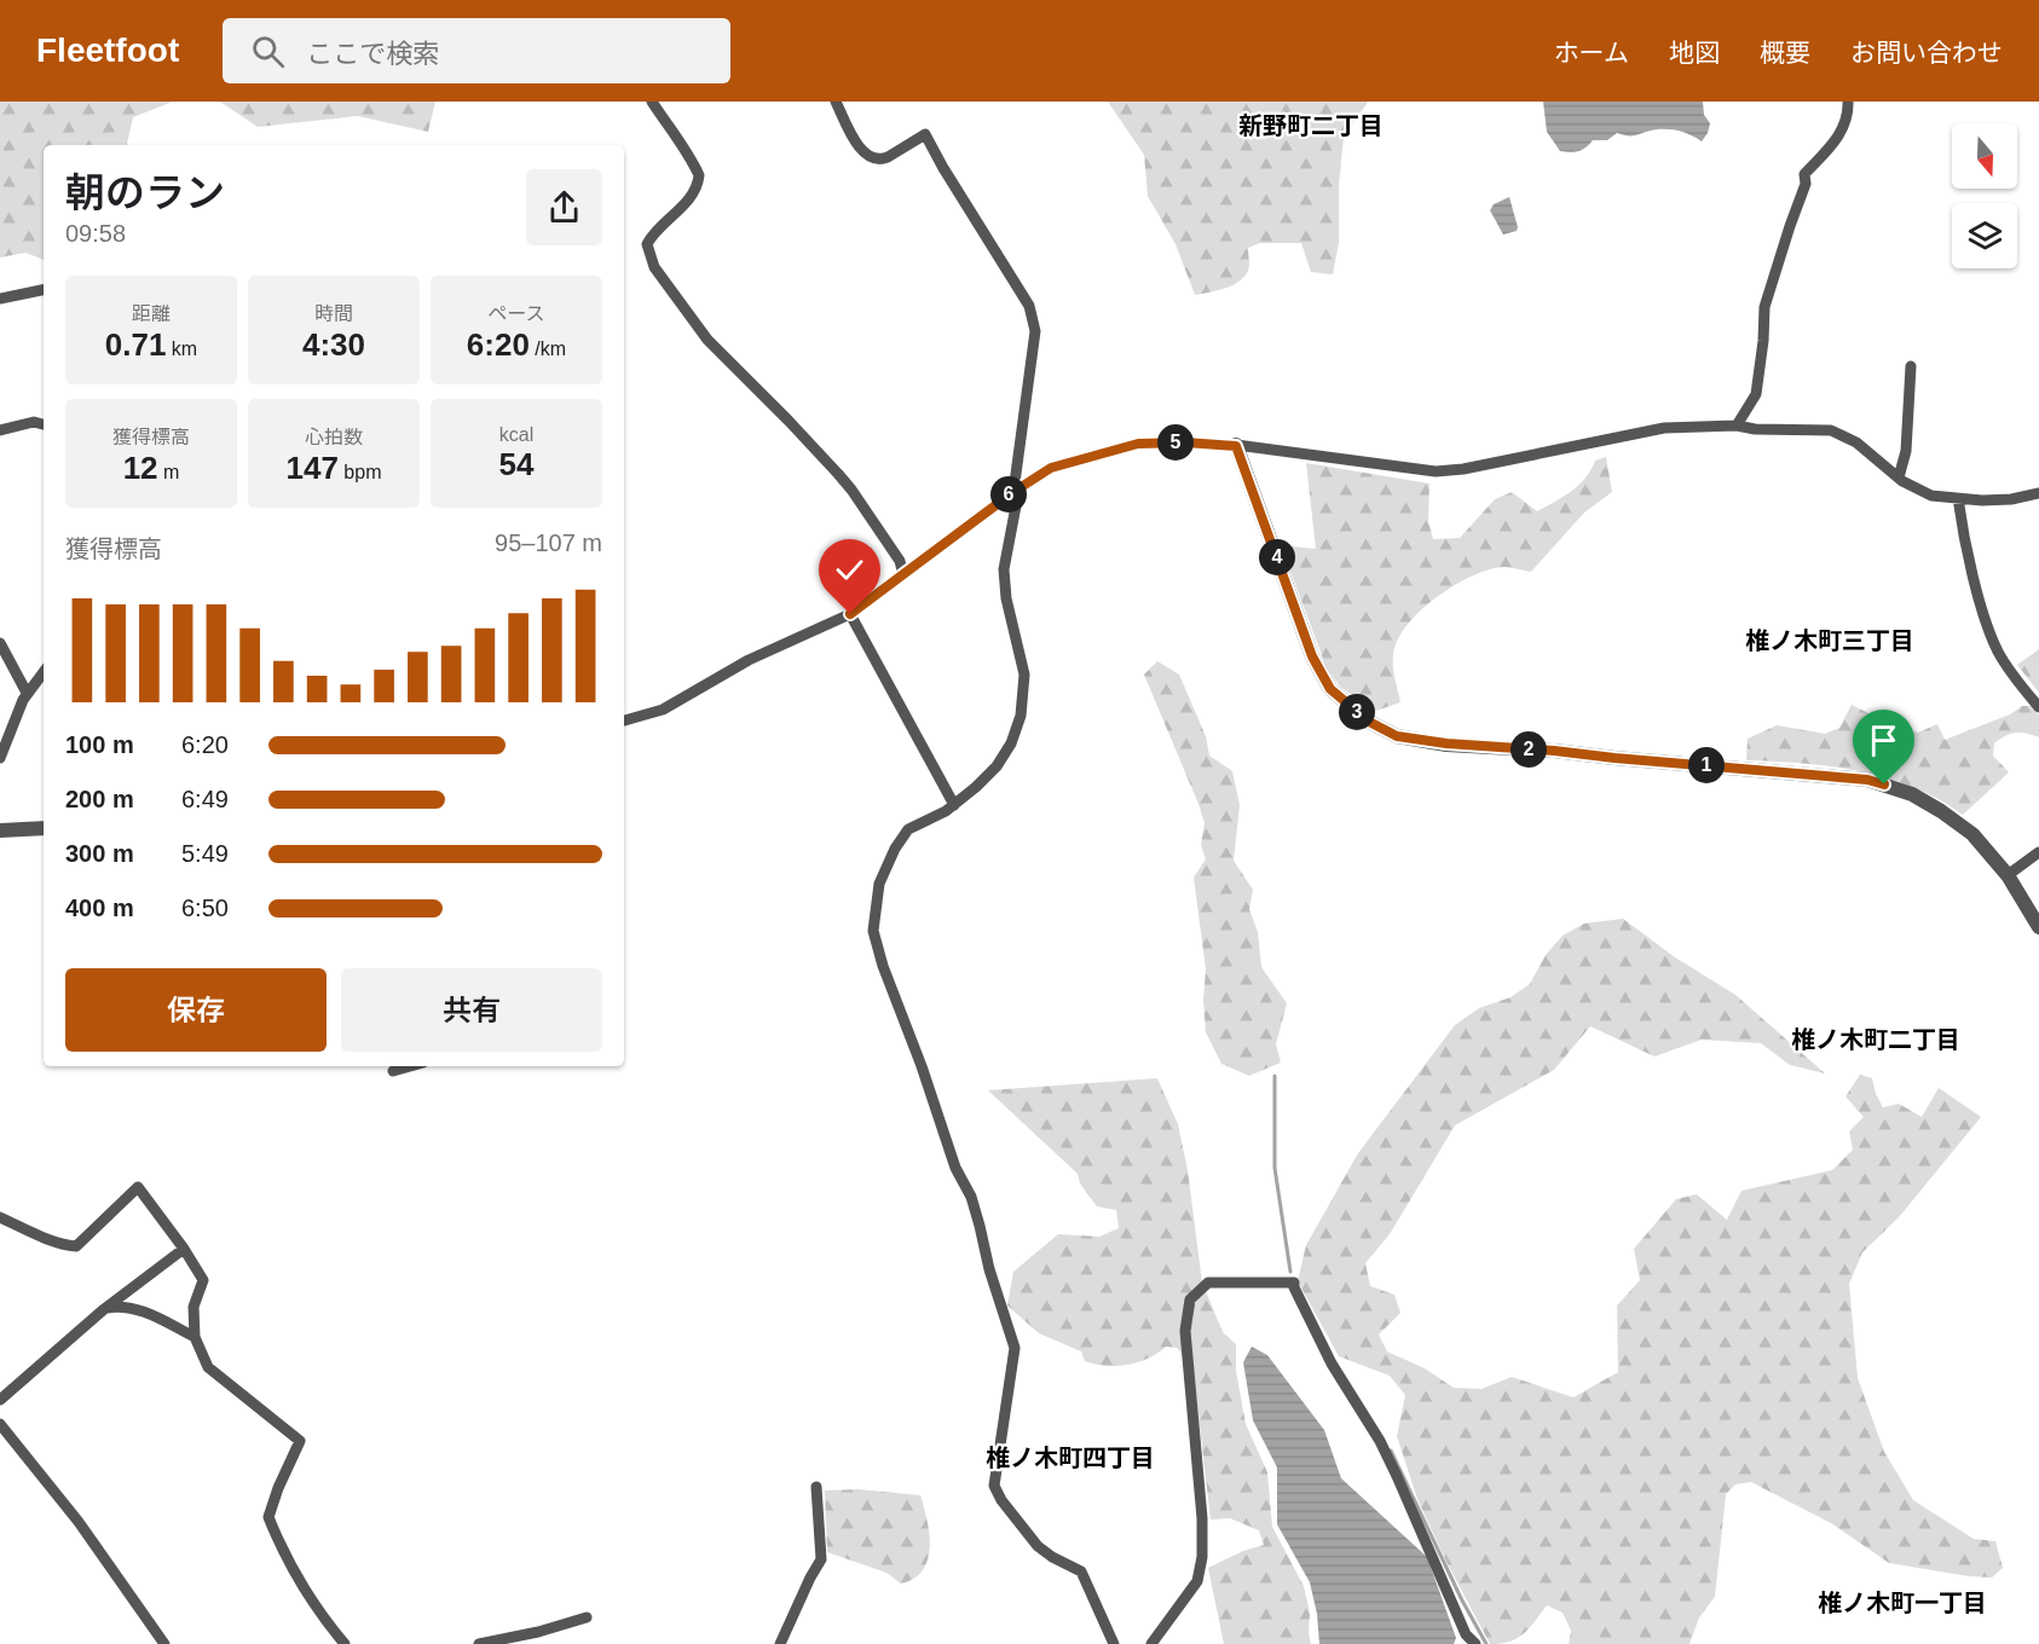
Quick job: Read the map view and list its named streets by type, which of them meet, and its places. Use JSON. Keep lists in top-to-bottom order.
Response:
{
  "districts": [
    "新野町二丁目",
    "椎ノ木町三丁目",
    "椎ノ木町二丁目",
    "椎ノ木町四丁目",
    "椎ノ木町一丁目"
  ],
  "north": "bottom",
  "page": {
    "header": "Fleetfoot",
    "search": "ここで検索",
    "nav": [
      "ホーム",
      "地図",
      "概要",
      "お問い合わせ"
    ],
    "heading": ["朝のラン", "09:58"],
    "stats": [
      ["距離", "0.71 km"],
      ["時間", "4:30"],
      ["ペース", "6:20 /km"],
      ["獲得標高", "12 m"],
      ["心拍数", "147 bpm"],
      ["kcal", "54"]
    ],
    "pins": [
      "5",
      "6",
      "4",
      "3",
      "2",
      "1"
    ],
    "chart": ["獲得標高", "95–107 m"],
    "list": [
      {
        "name": "100 m",
        "note": "6:20"
      },
      {
        "name": "200 m",
        "note": "6:49"
      },
      {
        "name": "300 m",
        "note": "5:49"
      },
      {
        "name": "400 m",
        "note": "6:50"
      }
    ],
    "buttons": ["保存", "共有"]
  }
}
